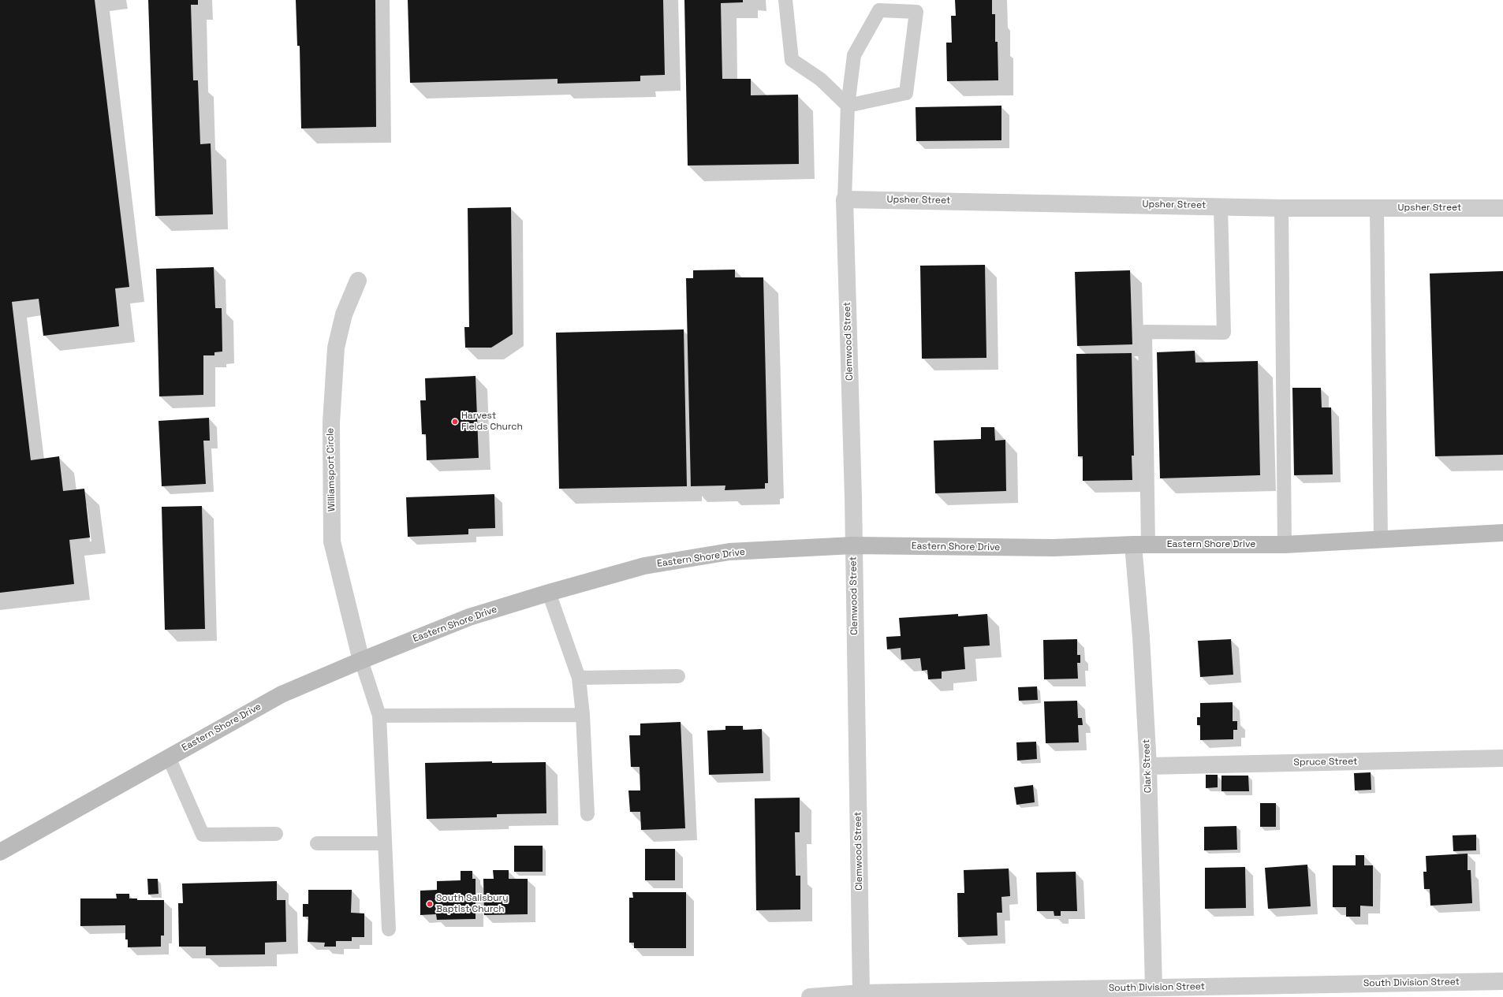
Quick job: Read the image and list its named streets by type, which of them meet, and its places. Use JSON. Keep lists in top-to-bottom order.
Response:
{
  "streets": {
    "street": [
      "Upsher Street",
      "Clemwood Street",
      "Williamsport Circle",
      "Eastern Shore Drive",
      "Spruce Street",
      "Clark Street",
      "South Division Street"
    ]
  },
  "crossings": [
    ["Upsher Street", "Clemwood Street"],
    ["Clemwood Street", "Eastern Shore Drive"],
    ["Clemwood Street", "South Division Street"],
    ["Williamsport Circle", "Eastern Shore Drive"],
    ["Eastern Shore Drive", "Clark Street"],
    ["Spruce Street", "Clark Street"],
    ["Clark Street", "South Division Street"]
  ],
  "places": ["Harvest Fields Church", "South Salisbury Baptist Church"]
}
